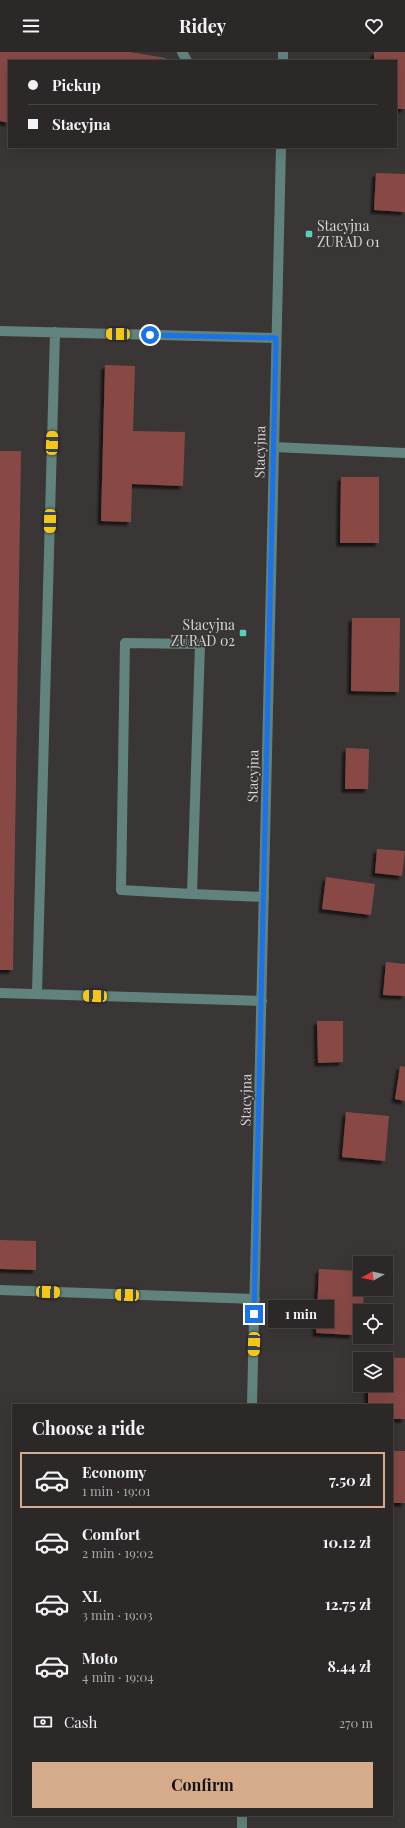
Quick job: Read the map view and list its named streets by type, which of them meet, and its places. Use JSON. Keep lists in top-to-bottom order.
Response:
{
  "streets": {
    "street": ["Stacyjna"]
  },
  "places": {
    "transit": ["Stacyjna ZURAD 01", "Stacyjna ZURAD 02"]
  },
  "north": "left",
  "page": {
    "header": "Ridey",
    "banner": ["Pickup", "Stacyjna"],
    "bubble": "1 min",
    "heading": "Choose a ride",
    "list": [
      {
        "name": "Economy",
        "note": "1 min · 19:01",
        "value": "7.50 zł"
      },
      {
        "name": "Comfort",
        "note": "2 min · 19:02",
        "value": "10.12 zł"
      },
      {
        "name": "XL",
        "note": "3 min · 19:03",
        "value": "12.75 zł"
      },
      {
        "name": "Moto",
        "note": "4 min · 19:04",
        "value": "8.44 zł"
      }
    ],
    "pay": ["Cash", "270 m"],
    "buttons": "Confirm"
  }
}
